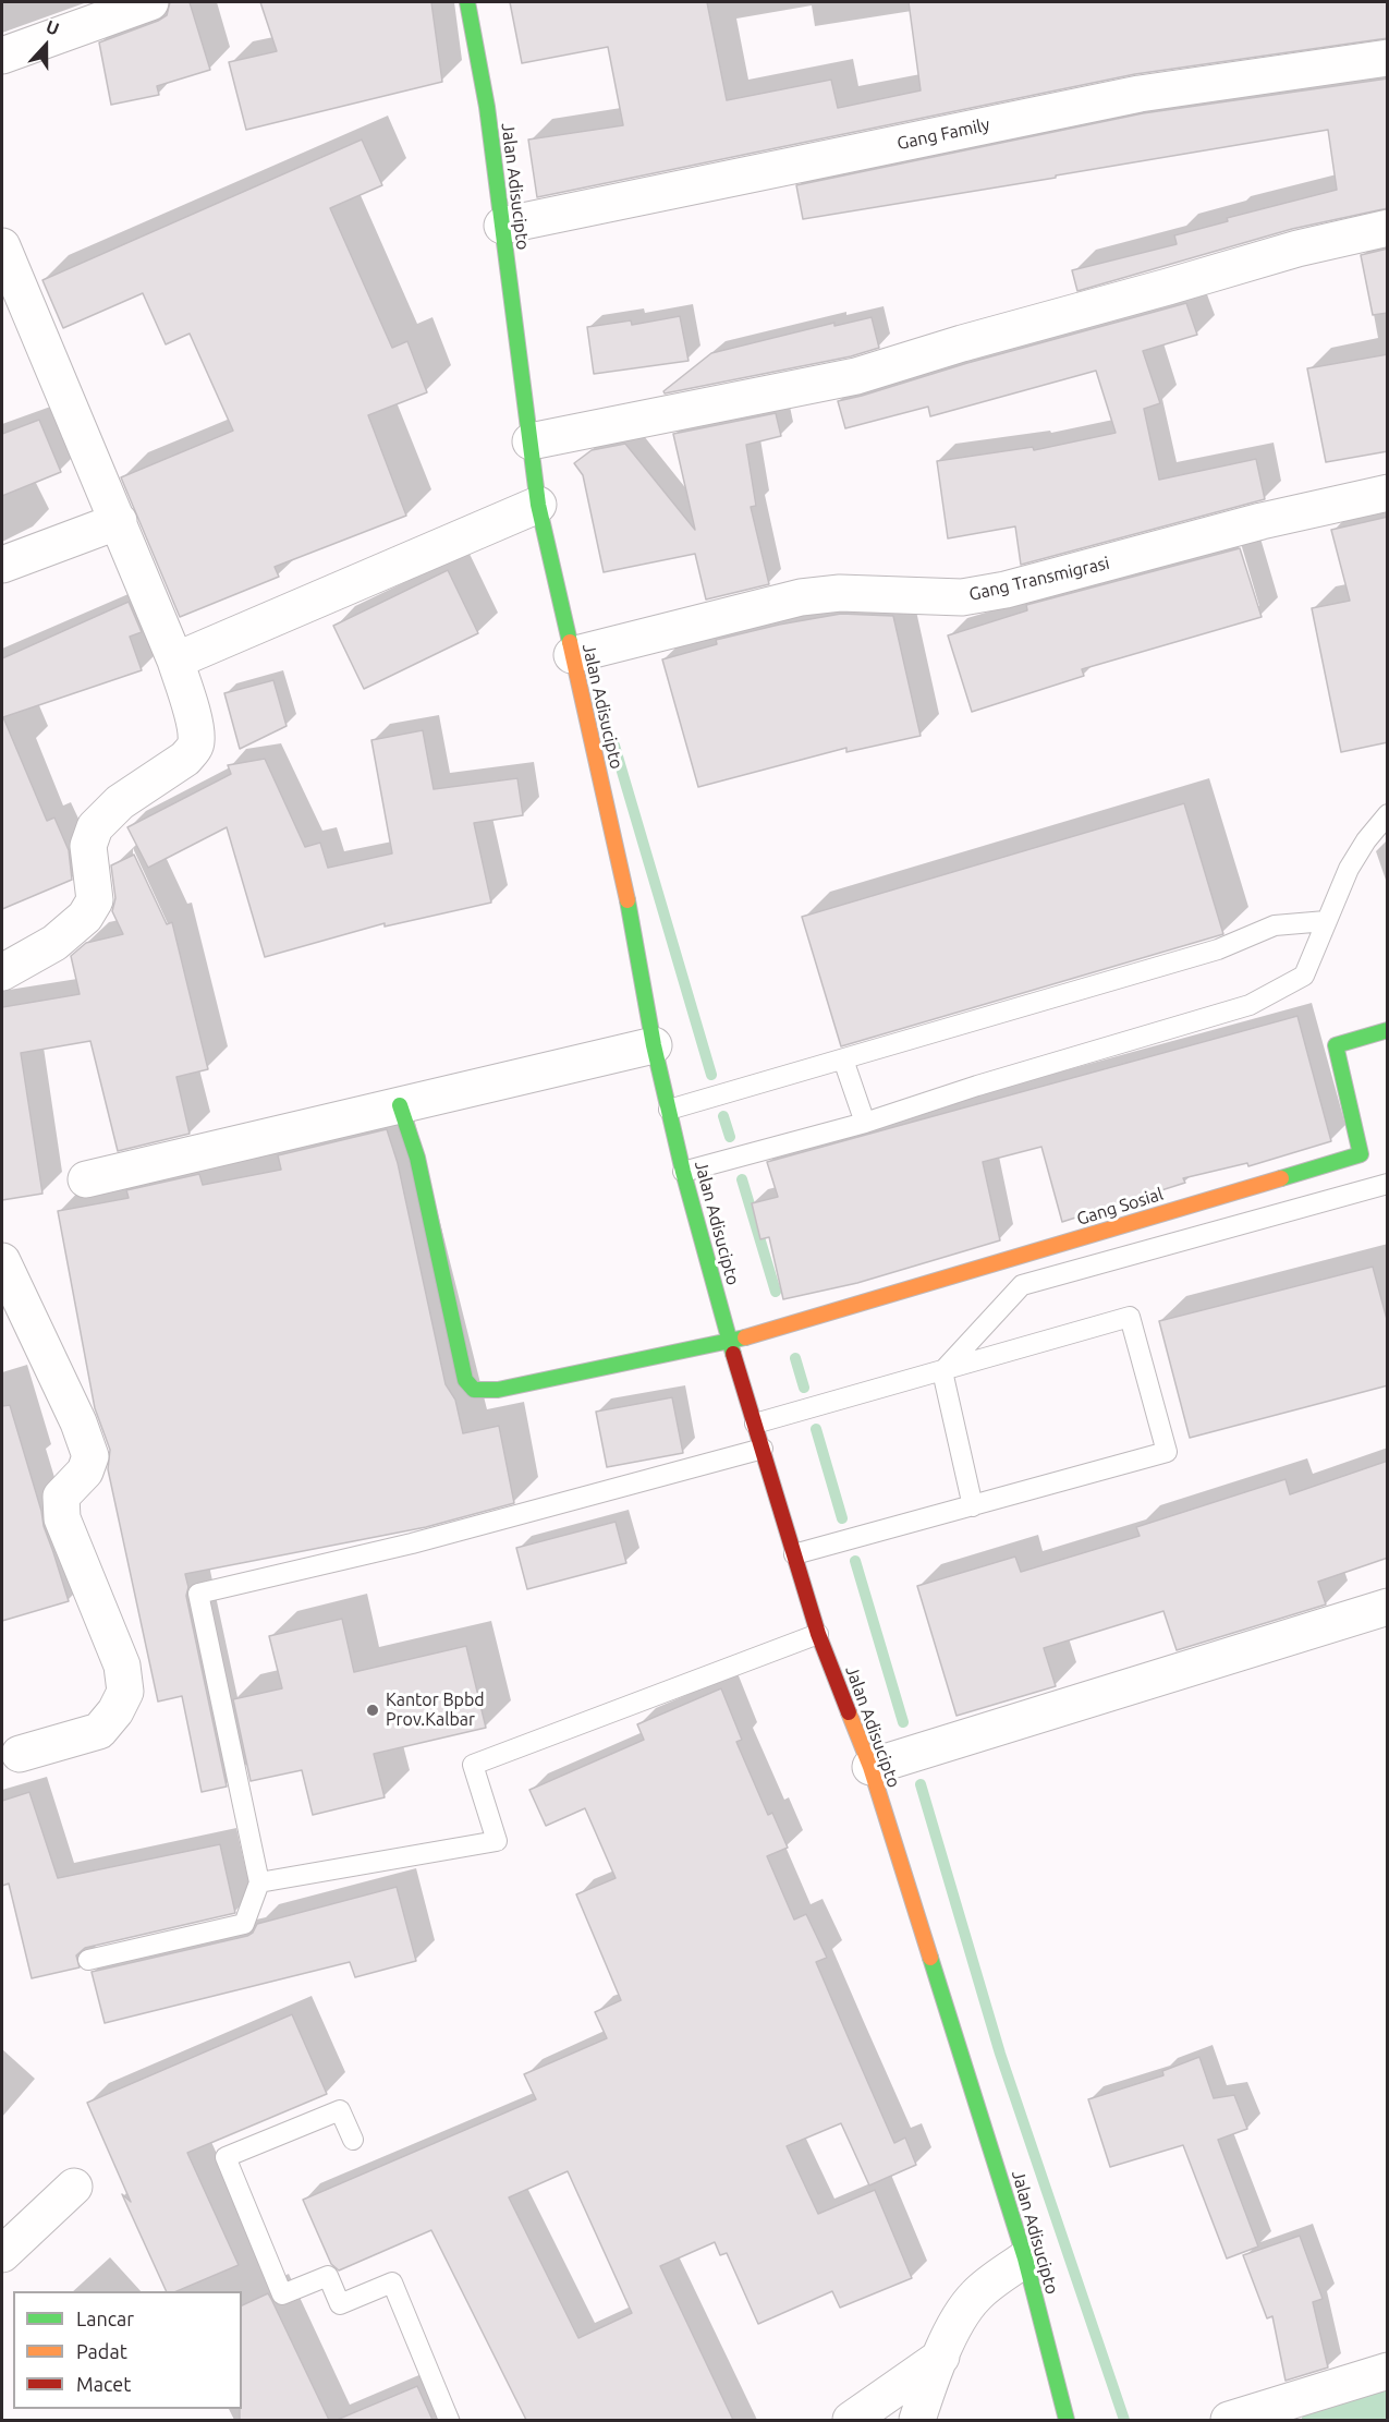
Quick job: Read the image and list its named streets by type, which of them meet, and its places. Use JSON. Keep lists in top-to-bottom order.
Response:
{
  "streets": {
    "main road": ["Jalan Adisucipto", "Gang Sosial"],
    "street": ["Gang Family", "Gang Transmigrasi"]
  },
  "crossings": [
    ["Gang Family", "Jalan Adisucipto"],
    ["Jalan Adisucipto", "Gang Transmigrasi"],
    ["Jalan Adisucipto", "Gang Sosial"]
  ],
  "places": ["Kantor Bpbd Prov.Kalbar"],
  "legend": ["Lancar", "Padat", "Macet"],
  "north": "top"
}
